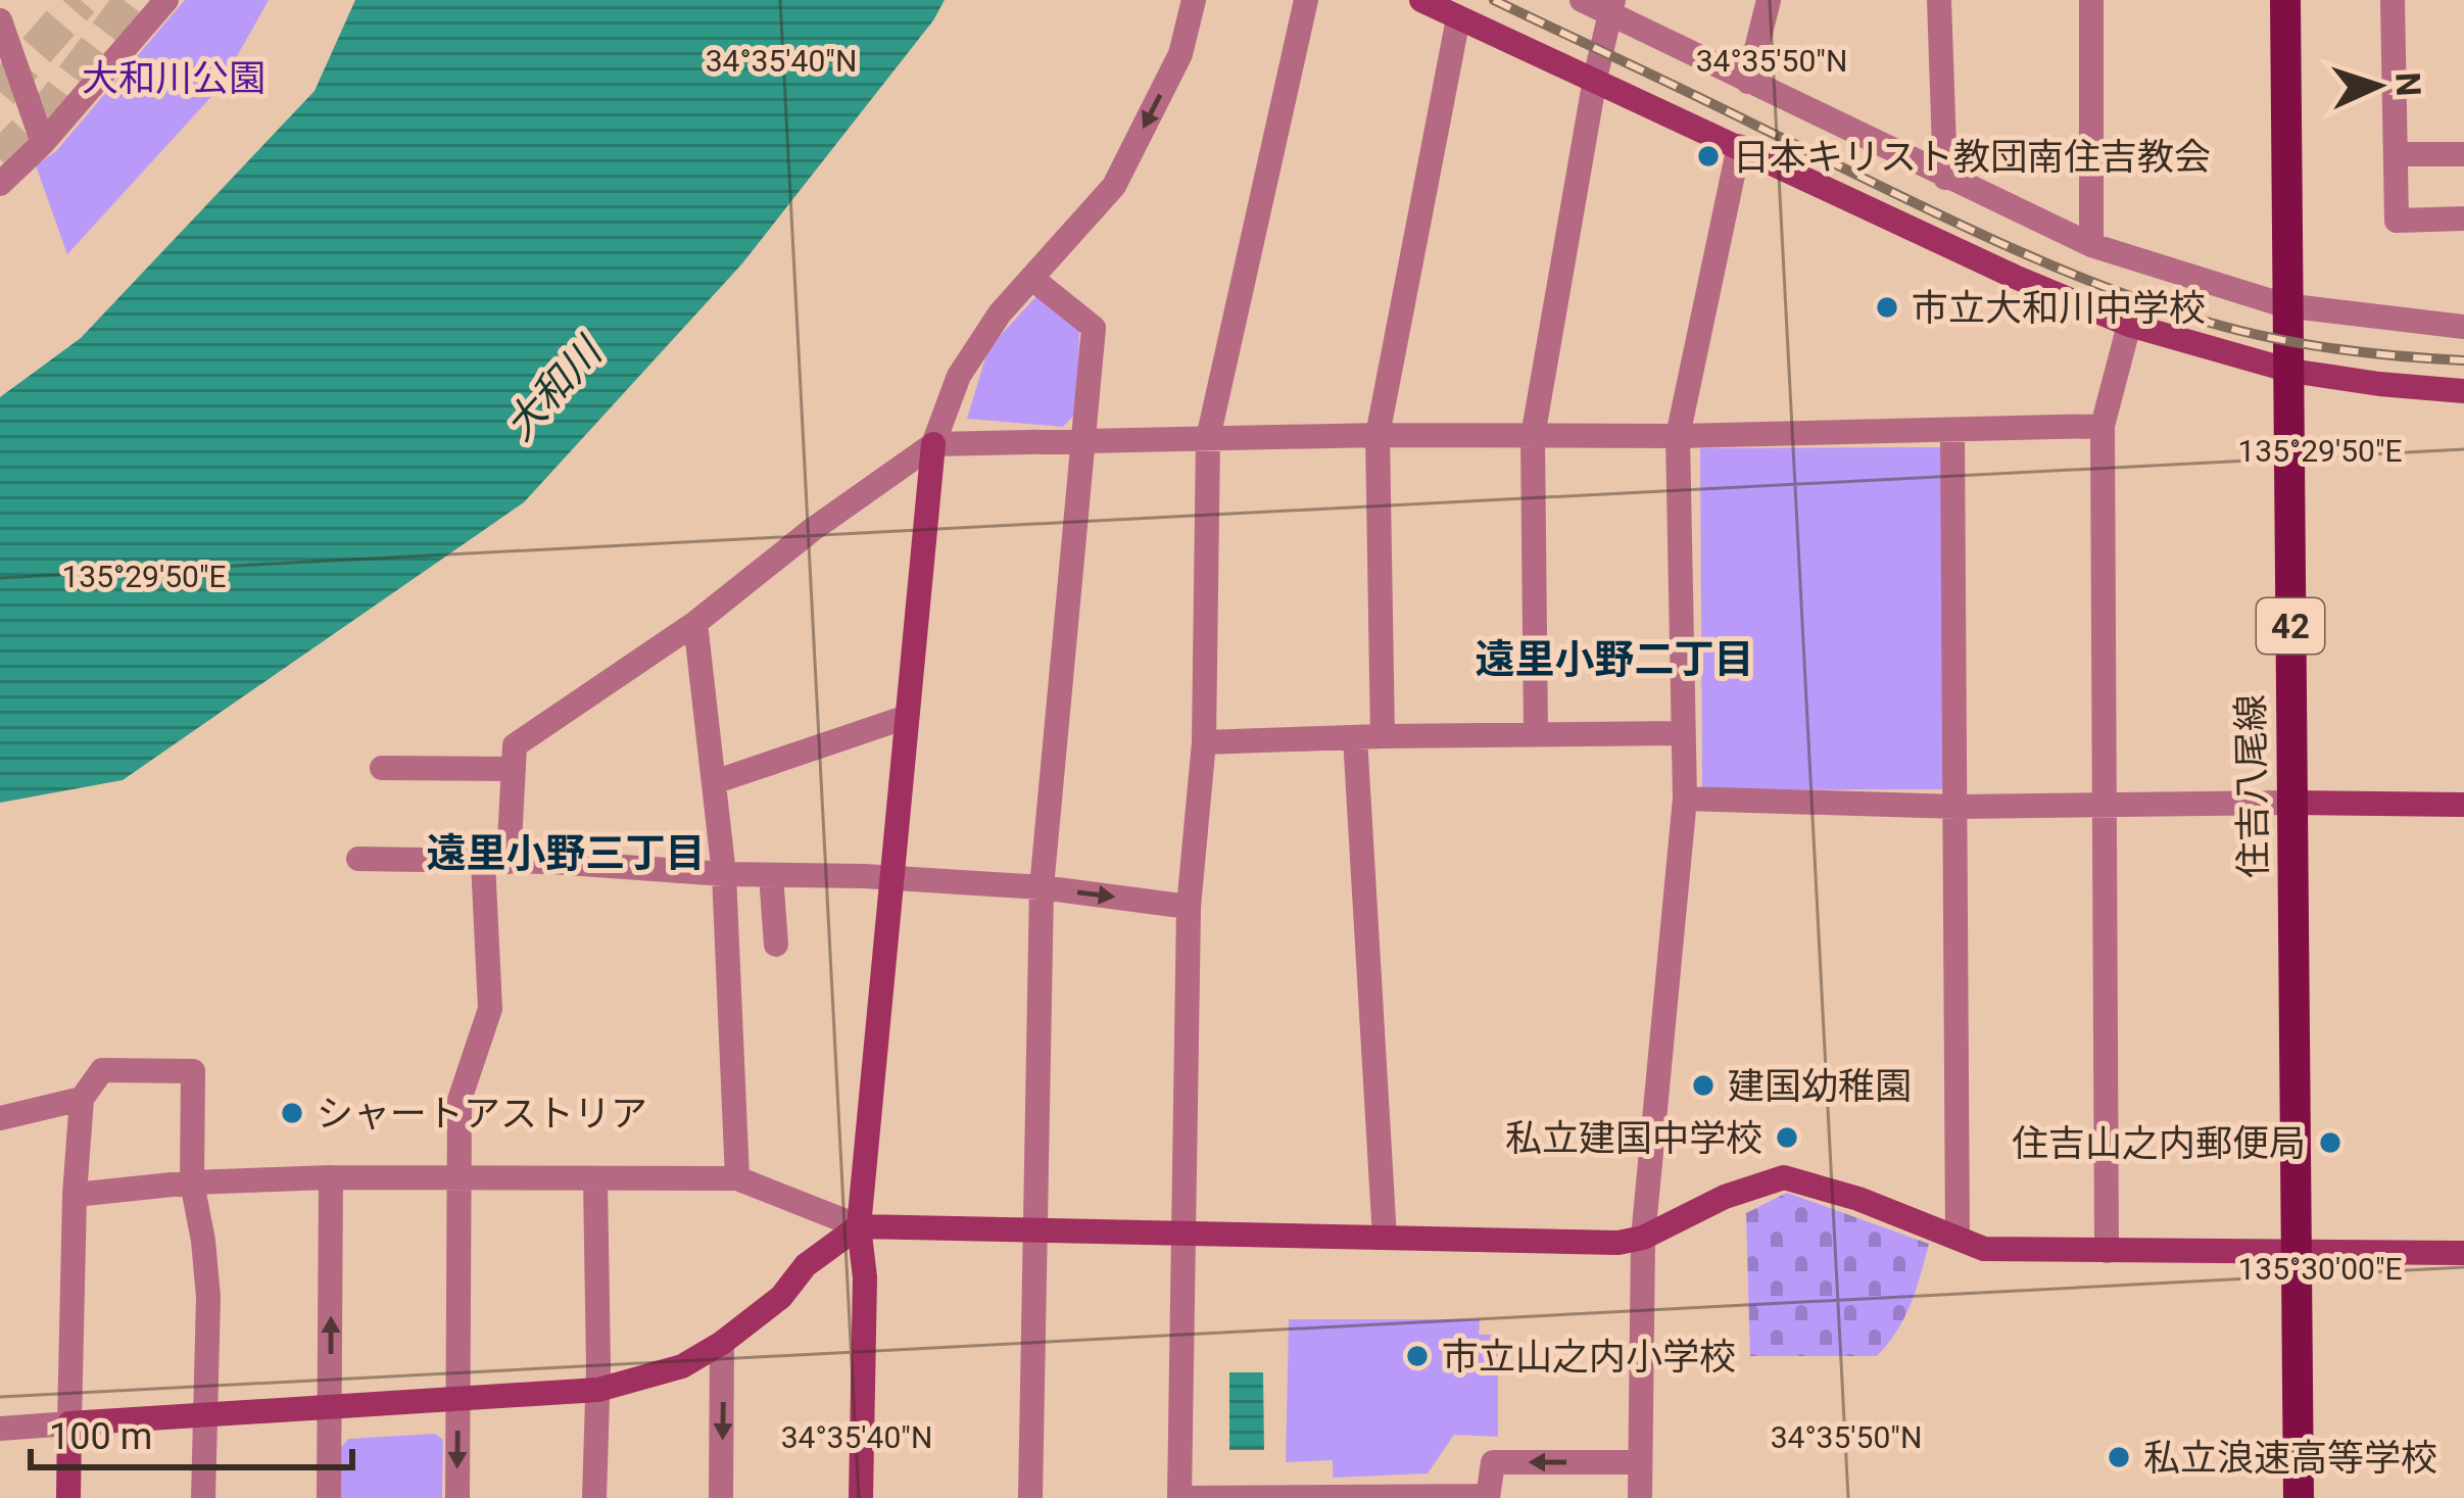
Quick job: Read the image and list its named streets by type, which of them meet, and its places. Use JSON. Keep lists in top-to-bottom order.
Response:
{
  "streets": {
    "main road": ["42", "住吉八尾線"]
  },
  "districts": ["遠里小野二丁目", "遠里小野三丁目"],
  "water": ["大和川"],
  "parks": ["大和川公園"],
  "places": [
    "日本キリスト教団南住吉教会",
    "市立大和川中学校",
    "建国幼稚園",
    "シャートアストリア",
    "私立建国中学校",
    "住吉山之内郵便局",
    "市立山之内小学校",
    "私立浪速高等学校"
  ],
  "scale_bar": "100 m",
  "north": "right",
  "coordinates": [
    "34°35'40\"N",
    "34°35'50\"N",
    "135°29'50\"E",
    "135°30'00\"E"
  ]
}
